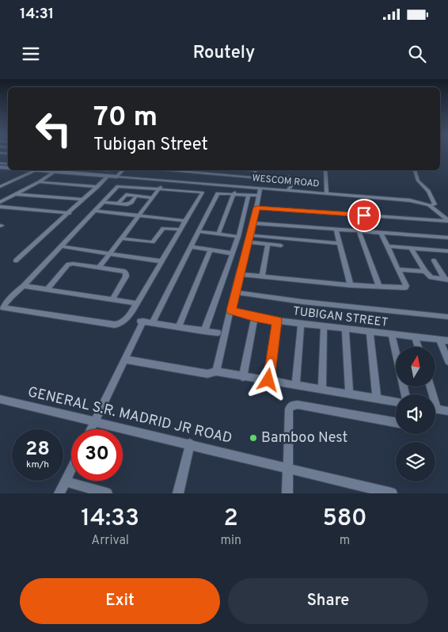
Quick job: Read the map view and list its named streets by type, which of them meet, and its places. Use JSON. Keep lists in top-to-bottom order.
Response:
{
  "streets": {
    "street": ["WESCOM ROAD", "TUBIGAN STREET", "GENERAL S.R. MADRID JR ROAD"]
  },
  "places": ["Bamboo Nest"],
  "north": "top",
  "page": {
    "status": "14:31",
    "header": "Routely",
    "turn": ["70 m", "Tubigan Street"],
    "speed": "28 km/h",
    "limit": "30",
    "eta": [
      "14:33",
      "Arrival",
      "2",
      "min",
      "580",
      "m"
    ],
    "buttons": ["Exit", "Share"]
  }
}
